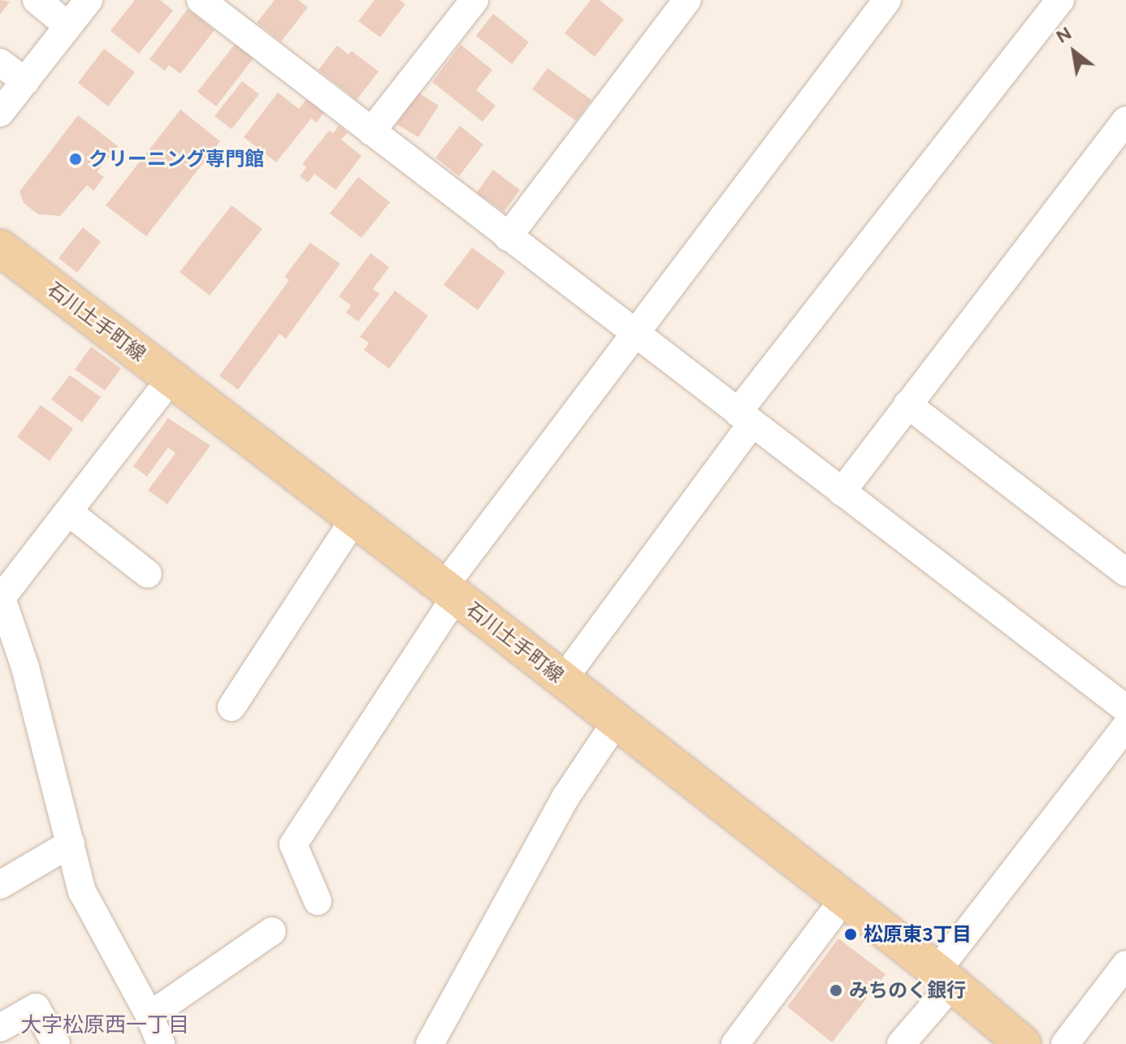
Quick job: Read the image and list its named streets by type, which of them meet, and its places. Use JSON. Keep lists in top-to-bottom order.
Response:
{
  "streets": {
    "main road": ["石川土手町線"]
  },
  "districts": ["大字松原西一丁目"],
  "places": ["クリーニング専門館", "松原東3丁目", "みちのく銀行"],
  "north": "top left"
}
